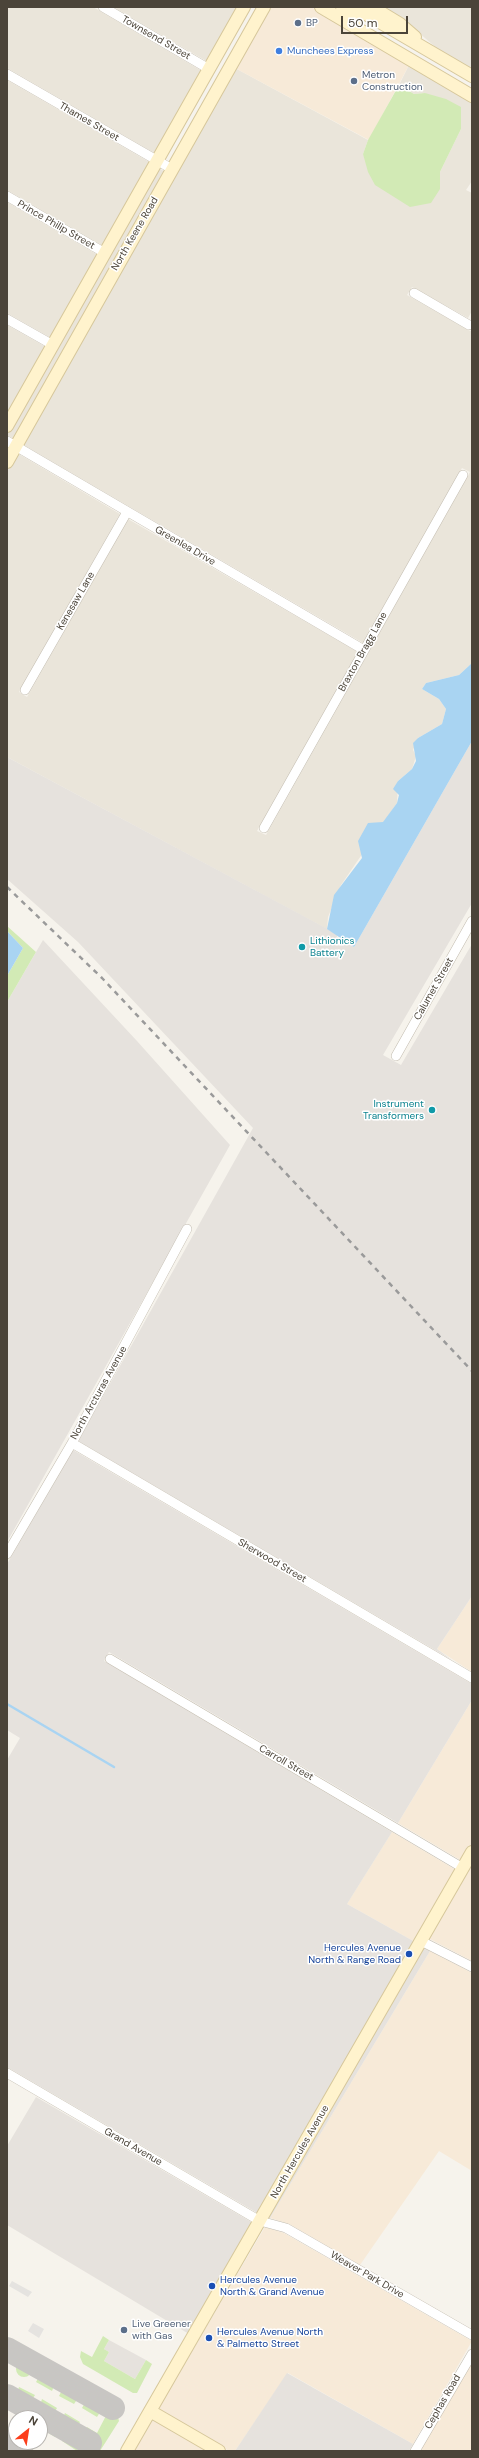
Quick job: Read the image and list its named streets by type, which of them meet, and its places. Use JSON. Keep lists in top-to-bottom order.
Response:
{
  "streets": {
    "main road": ["North Keene Road", "North Hercules Avenue"],
    "street": [
      "Townsend Street",
      "Thames Street",
      "Prince Philip Street",
      "Greenlea Drive",
      "Kenesaw Lane",
      "Braxton Bragg Lane",
      "Calumet Street",
      "North Arcturas Avenue",
      "Sherwood Street",
      "Carroll Street",
      "Grand Avenue",
      "Weaver Park Drive",
      "Cephas Road"
    ]
  },
  "crossings": [
    ["Townsend Street", "North Keene Road"],
    ["Thames Street", "North Keene Road"],
    ["Prince Philip Street", "North Keene Road"],
    ["North Keene Road", "Greenlea Drive"],
    ["Greenlea Drive", "Kenesaw Lane"],
    ["Greenlea Drive", "Braxton Bragg Lane"],
    ["North Arcturas Avenue", "Sherwood Street"],
    ["Carroll Street", "North Hercules Avenue"],
    ["Grand Avenue", "North Hercules Avenue"],
    ["Grand Avenue", "Weaver Park Drive"],
    ["North Hercules Avenue", "Weaver Park Drive"]
  ],
  "places": [
    "BP",
    "Munchees Express",
    "Metron Construction",
    "Lithionics Battery",
    "Instrument Transformers",
    "Hercules Avenue North & Range Road",
    "Hercules Avenue North & Grand Avenue",
    "Live Greener with Gas",
    "Hercules Avenue North & Palmetto Street"
  ],
  "scale_bar": "50 m",
  "north": "top right"
}
